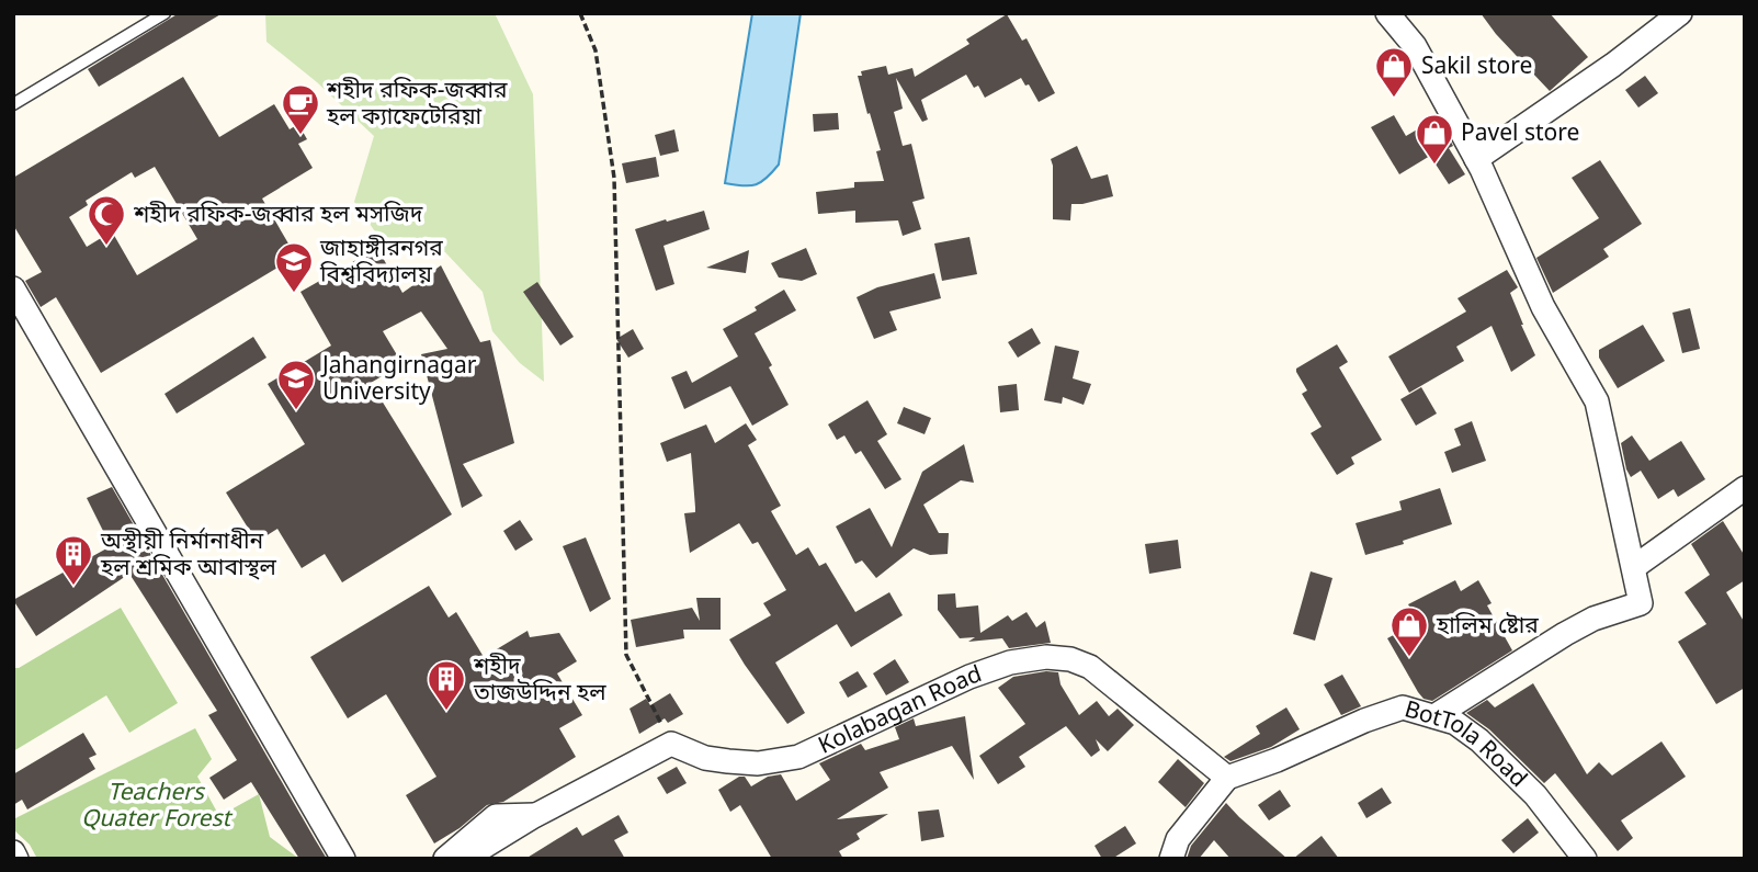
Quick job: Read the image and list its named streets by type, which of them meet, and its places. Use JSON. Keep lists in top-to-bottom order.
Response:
{
  "streets": {
    "street": ["Kolabagan Road", "BotTola Road"]
  },
  "crossings": [
    ["Kolabagan Road", "BotTola Road"]
  ],
  "parks": ["Teachers Quater Forest"],
  "places": {
    "shop": ["Sakil store", "Pavel store", "হালিম ষ্টোর"],
    "cafe": ["শহীদ রফিক-জব্বার হল ক্যাফেটেরিয়া"],
    "mosque": ["শহীদ রফিক-জব্বার হল মসজিদ"],
    "school or university": ["জাহাঙ্গীরনগর বিশ্ববিদ্যালয়", "Jahangirnagar University"],
    "building": ["অস্থীয়ী নির্মানাধীন হল শ্রমিক আবাস্থল", "শহীদ তাজউদ্দিন হল"]
  }
}
